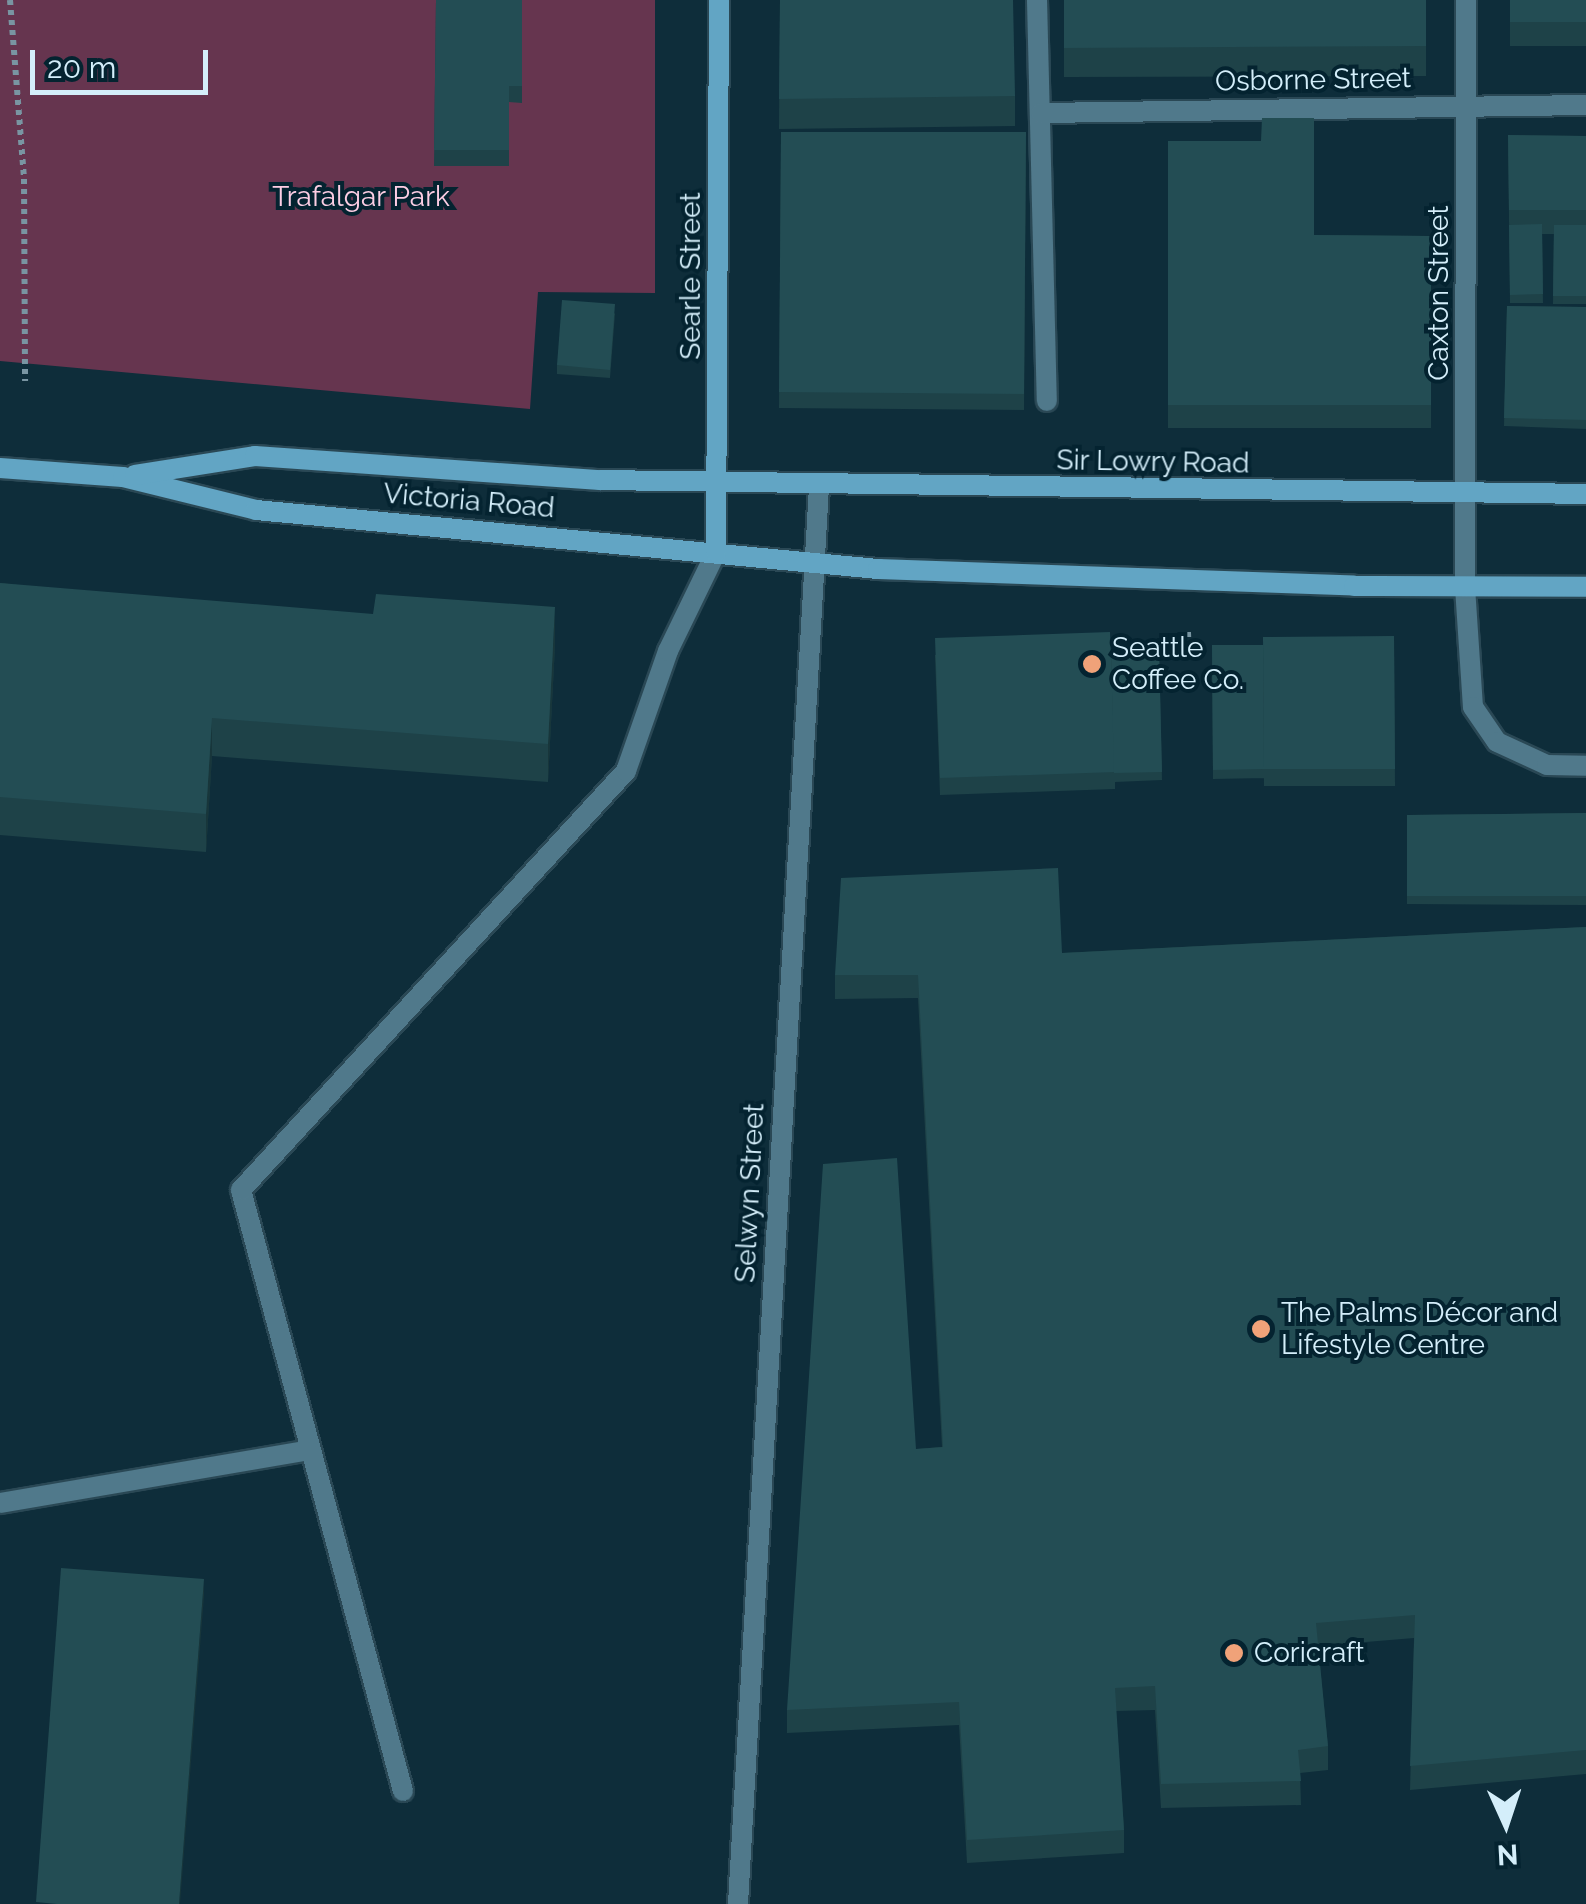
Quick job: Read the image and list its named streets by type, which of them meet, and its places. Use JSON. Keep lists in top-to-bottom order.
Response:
{
  "streets": {
    "main road": ["Searle Street", "Sir Lowry Road", "Victoria Road"],
    "street": ["Osborne Street", "Caxton Street", "Selwyn Street"]
  },
  "crossings": [
    ["Osborne Street", "Caxton Street"],
    ["Searle Street", "Sir Lowry Road"],
    ["Searle Street", "Victoria Road"],
    ["Caxton Street", "Sir Lowry Road"],
    ["Sir Lowry Road", "Victoria Road"],
    ["Sir Lowry Road", "Selwyn Street"],
    ["Victoria Road", "Selwyn Street"]
  ],
  "parks": ["Trafalgar Park"],
  "places": ["Seattle Coffee Co.", "The Palms Décor and Lifestyle Centre", "Coricraft"],
  "scale_bar": "20 m",
  "north": "bottom"
}
